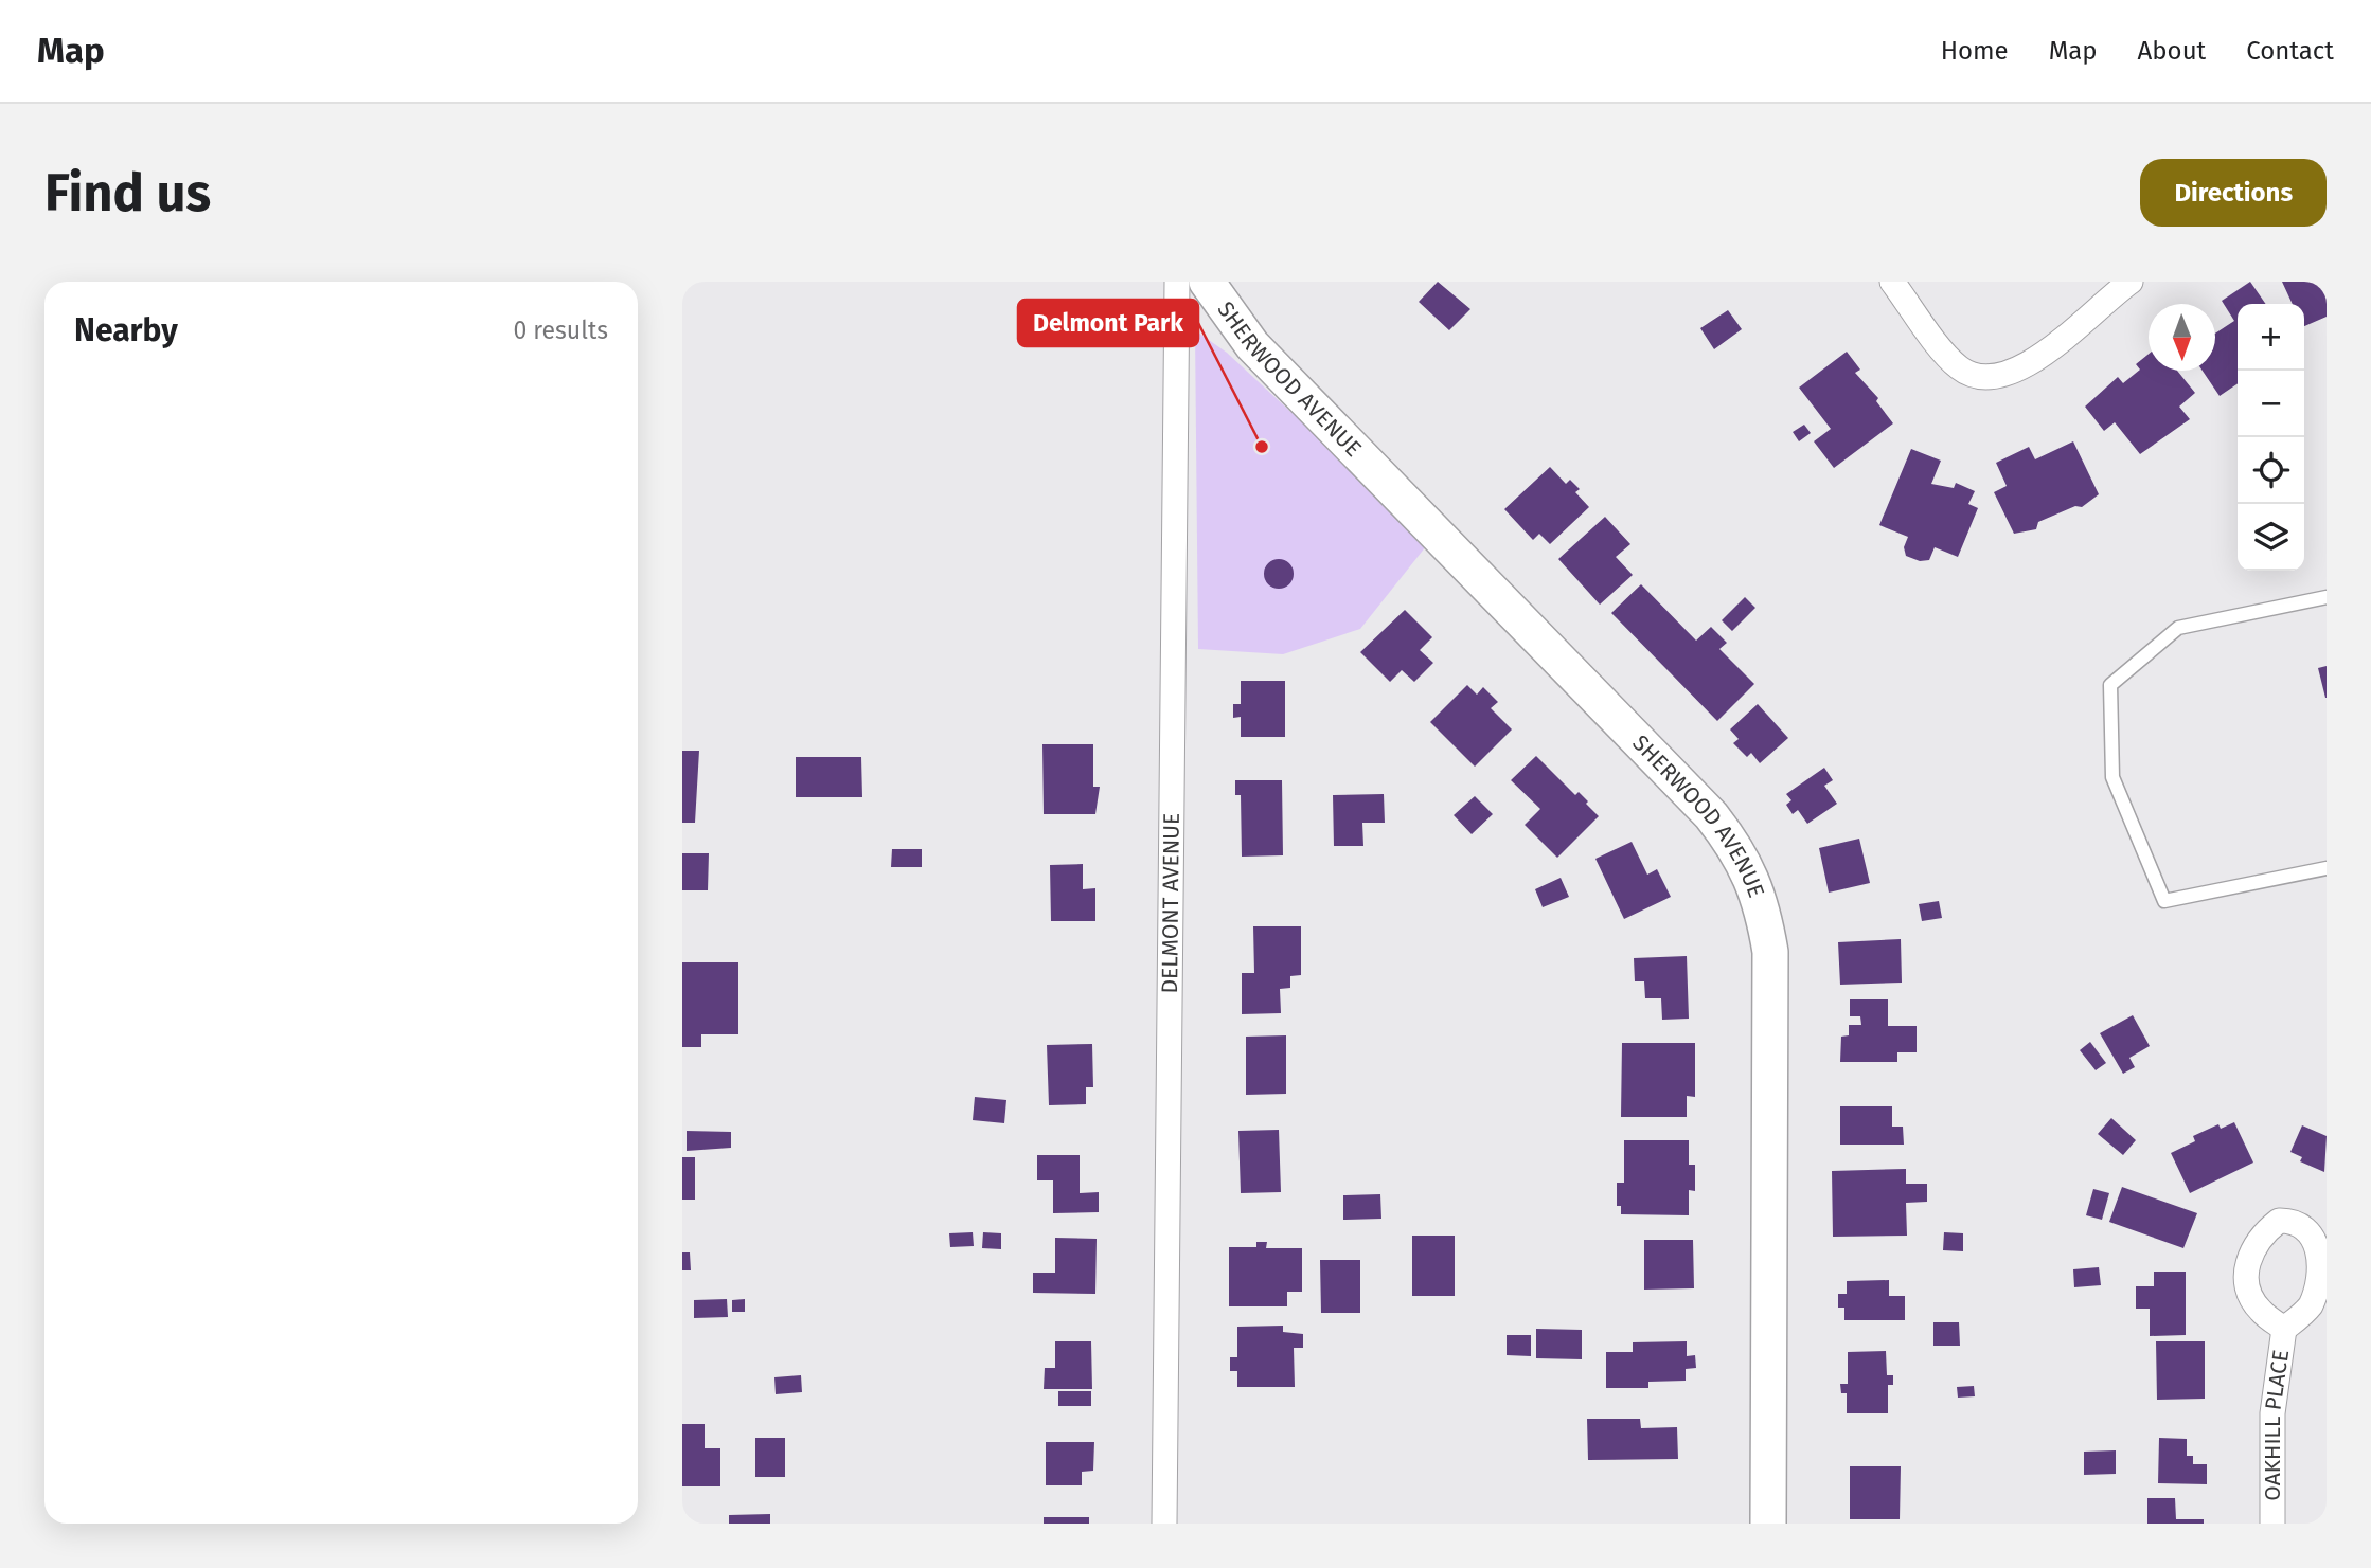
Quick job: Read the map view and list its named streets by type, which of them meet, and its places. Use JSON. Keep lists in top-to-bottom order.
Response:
{
  "streets": {
    "street": ["SHERWOOD AVENUE", "DELMONT AVENUE", "OAKHILL PLACE"]
  },
  "places": ["Delmont Park"],
  "north": "bottom",
  "page": {
    "header": "Map",
    "nav": [
      "Home",
      "Map",
      "About",
      "Contact"
    ],
    "buttons": "Directions",
    "title": "Find us",
    "heading": ["Nearby", "0 results"],
    "map_buttons": ["+", "−"]
  }
}
